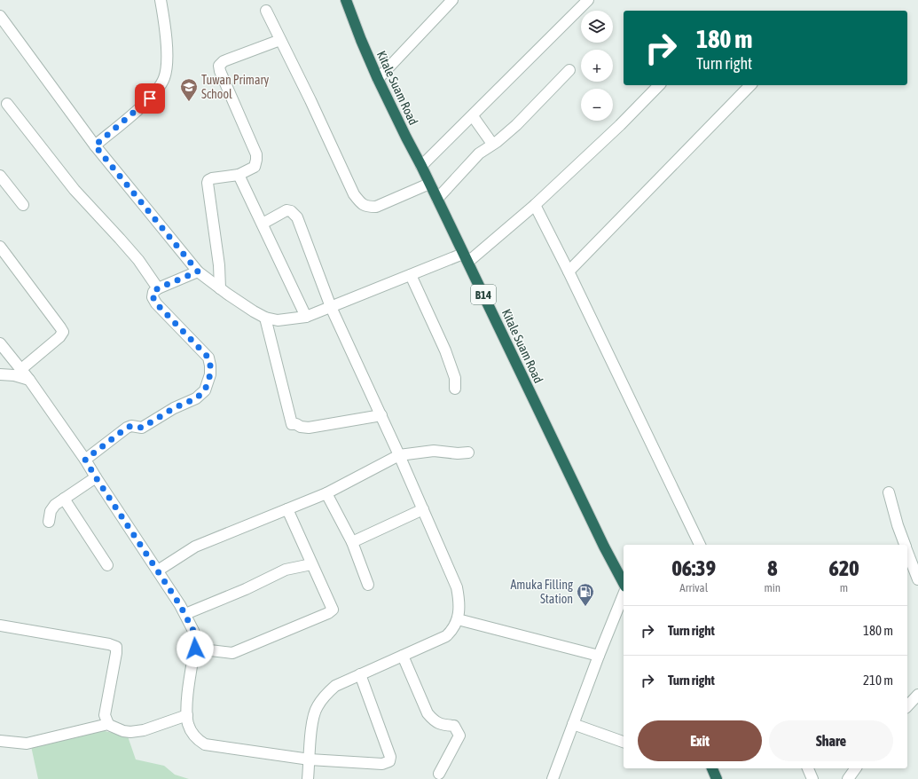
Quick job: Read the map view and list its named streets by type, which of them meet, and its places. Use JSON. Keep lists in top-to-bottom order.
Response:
{
  "streets": {
    "highway": ["Kitale Suam Road", "B14"]
  },
  "places": {
    "school or university": ["Tuwan Primary School"],
    "fuel station": ["Amuka Filling Station"]
  },
  "page": {
    "map_buttons": ["+", "−"],
    "turn": ["180 m", "Turn right"],
    "eta": [
      "06:39",
      "Arrival",
      "8",
      "min",
      "620",
      "m"
    ],
    "list": [
      {
        "name": "Turn right",
        "value": "180 m"
      },
      {
        "name": "Turn right",
        "value": "210 m"
      }
    ],
    "buttons": ["Exit", "Share"]
  }
}
